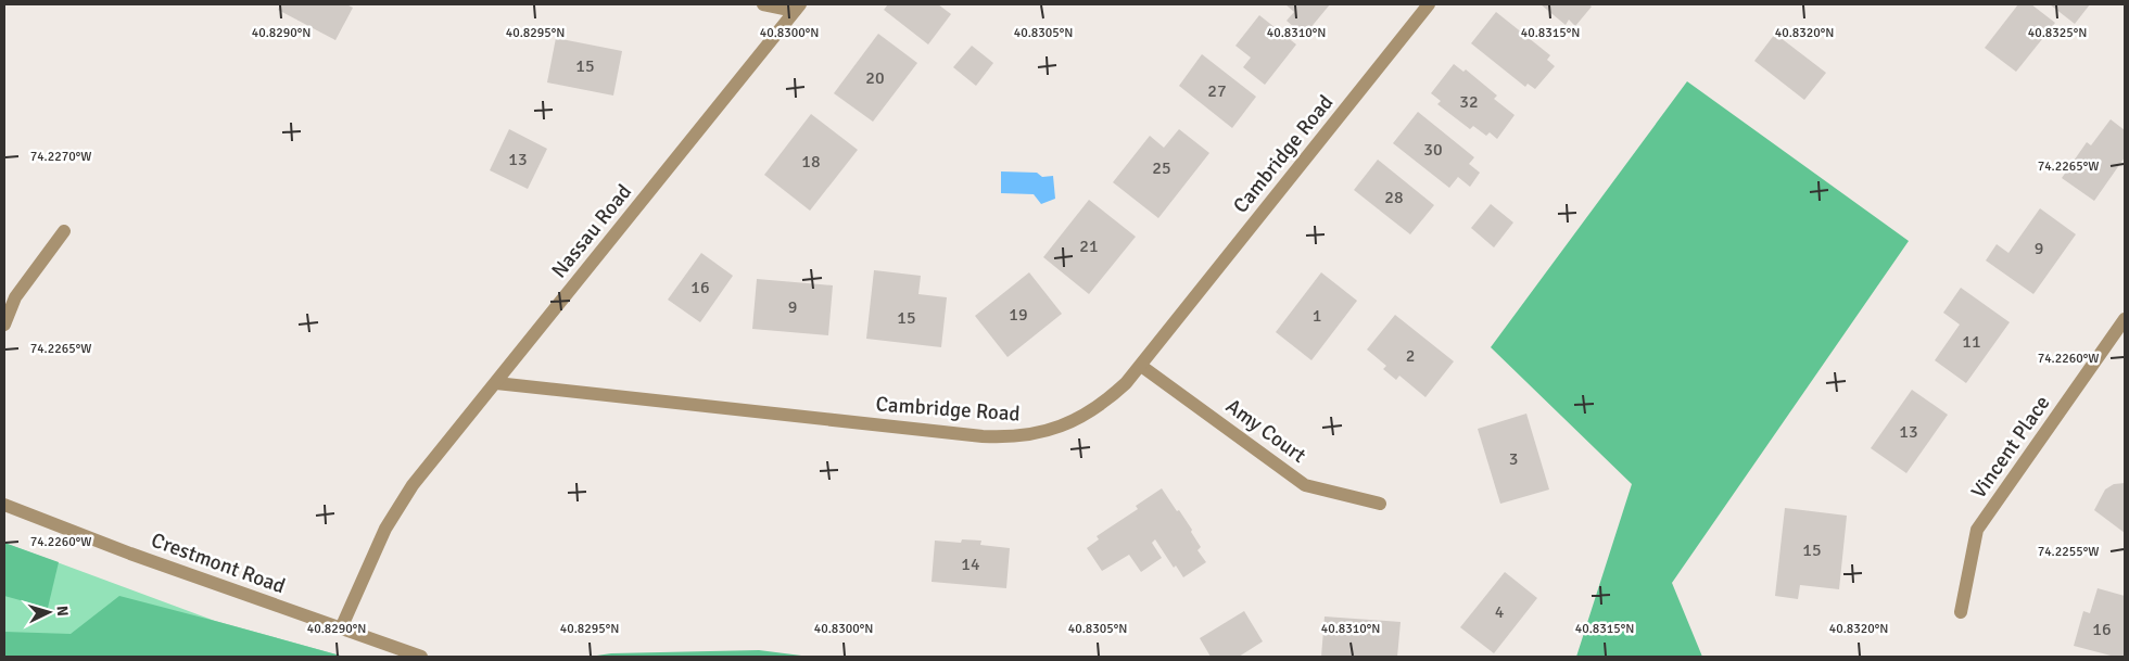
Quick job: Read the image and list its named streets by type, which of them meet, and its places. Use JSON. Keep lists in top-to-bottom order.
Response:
{
  "streets": {
    "street": [
      "Cambridge Road",
      "Nassau Road",
      "Amy Court",
      "Vincent Place",
      "Crestmont Road"
    ]
  },
  "crossings": [
    ["Cambridge Road", "Nassau Road"],
    ["Cambridge Road", "Amy Court"],
    ["Nassau Road", "Crestmont Road"]
  ],
  "house_numbers": [
    "15",
    "20",
    "27",
    "32",
    "30",
    "13",
    "18",
    "25",
    "28",
    "21",
    "9",
    "16",
    "9",
    "19",
    "1",
    "15",
    "11",
    "2",
    "13",
    "3",
    "15",
    "14",
    "4",
    "16"
  ],
  "north": "right",
  "coordinates": [
    "40.8290°N",
    "40.8295°N",
    "40.8300°N",
    "40.8305°N",
    "40.8310°N",
    "40.8315°N",
    "40.8320°N",
    "40.8325°N",
    "74.2270°W",
    "74.2265°W",
    "74.2260°W",
    "74.2255°W"
  ]
}
